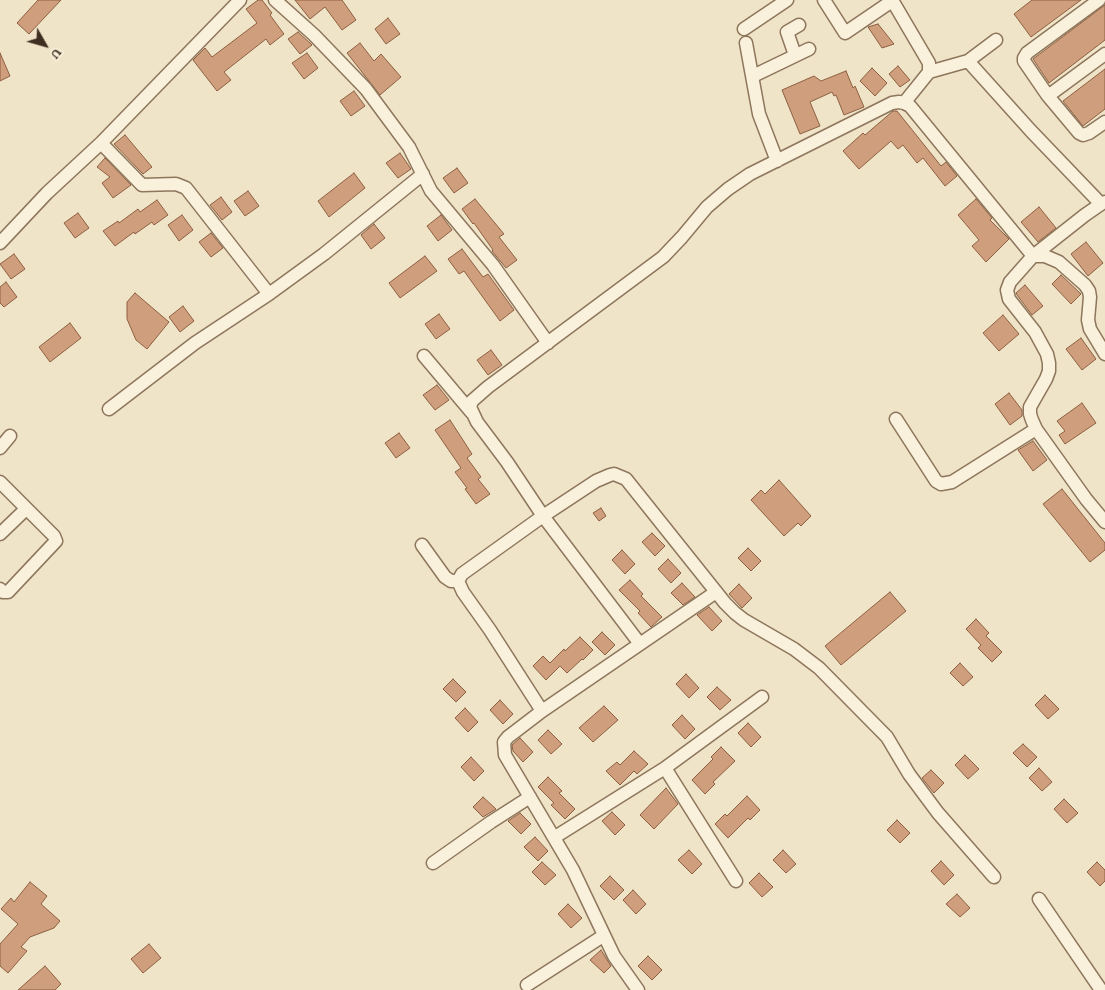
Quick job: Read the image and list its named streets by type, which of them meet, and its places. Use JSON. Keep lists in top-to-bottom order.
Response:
{
  "north": "bottom right"
}
